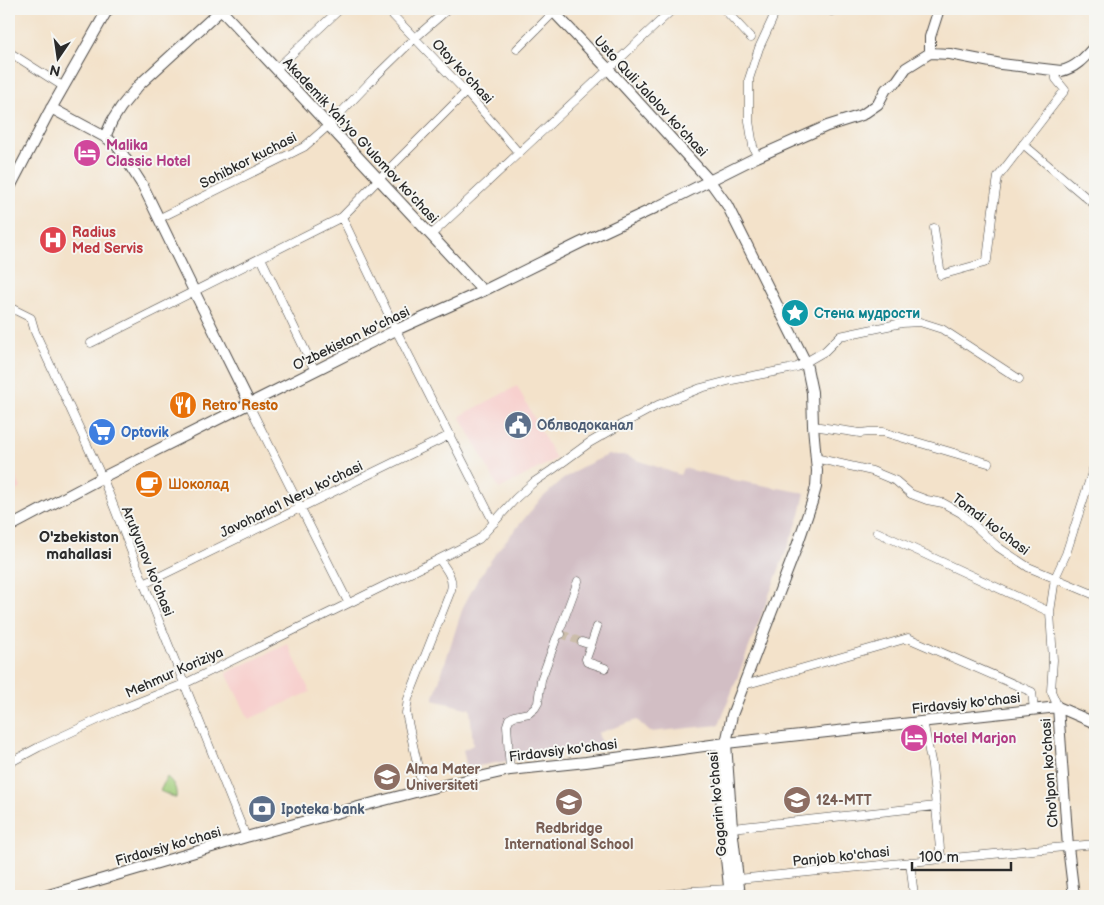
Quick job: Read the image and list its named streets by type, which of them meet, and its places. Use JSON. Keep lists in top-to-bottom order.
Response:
{
  "streets": {
    "main road": [
      "Usto Quli Jalolov ko'chasi",
      "Akademik Yah'yo G'ulomov ko'chasi",
      "O'zbekiston ko'chasi",
      "Firdavsiy ko'chasi",
      "Cho'lpon ko'chasi",
      "Gagarin ko'chasi"
    ],
    "street": [
      "Otoy ko'chasi",
      "Sohibkor kuchasi",
      "Javoharla'l Neru ko'chasi",
      "Tomdi ko'chasi",
      "Arutyunov ko'chasi",
      "Mehmur Koriziya",
      "Panjob ko'chasi"
    ]
  },
  "crossings": [
    ["Otoy ko'chasi", "Sohibkor kuchasi"],
    ["Usto Quli Jalolov ko'chasi", "O'zbekiston ko'chasi"],
    ["Usto Quli Jalolov ko'chasi", "Tomdi ko'chasi"],
    ["Usto Quli Jalolov ko'chasi", "Mehmur Koriziya"],
    ["Usto Quli Jalolov ko'chasi", "Firdavsiy ko'chasi"],
    ["Usto Quli Jalolov ko'chasi", "Gagarin ko'chasi"],
    ["Akademik Yah'yo G'ulomov ko'chasi", "Sohibkor kuchasi"],
    ["Akademik Yah'yo G'ulomov ko'chasi", "O'zbekiston ko'chasi"],
    ["O'zbekiston ko'chasi", "Arutyunov ko'chasi"],
    ["Javoharla'l Neru ko'chasi", "Arutyunov ko'chasi"],
    ["Arutyunov ko'chasi", "Mehmur Koriziya"],
    ["Arutyunov ko'chasi", "Firdavsiy ko'chasi"],
    ["Firdavsiy ko'chasi", "Cho'lpon ko'chasi"],
    ["Firdavsiy ko'chasi", "Gagarin ko'chasi"],
    ["Cho'lpon ko'chasi", "Panjob ko'chasi"],
    ["Gagarin ko'chasi", "Panjob ko'chasi"]
  ],
  "districts": ["O'zbekiston mahallasi"],
  "places": {
    "hotel": ["Malika Classic Hotel", "Hotel Marjon"],
    "hospital": ["Radius Med Servis"],
    "place": ["Стена мудрости"],
    "restaurant": ["Retro Resto"],
    "public building": ["Облводоканал"],
    "supermarket": ["Optovik"],
    "cafe": ["Шоколад"],
    "school or university": ["Alma Mater Universiteti", "124-MTT", "Redbridge International School"],
    "bank": ["Ipoteka bank"]
  },
  "scale_bar": "100 m",
  "north": "bottom"
}
